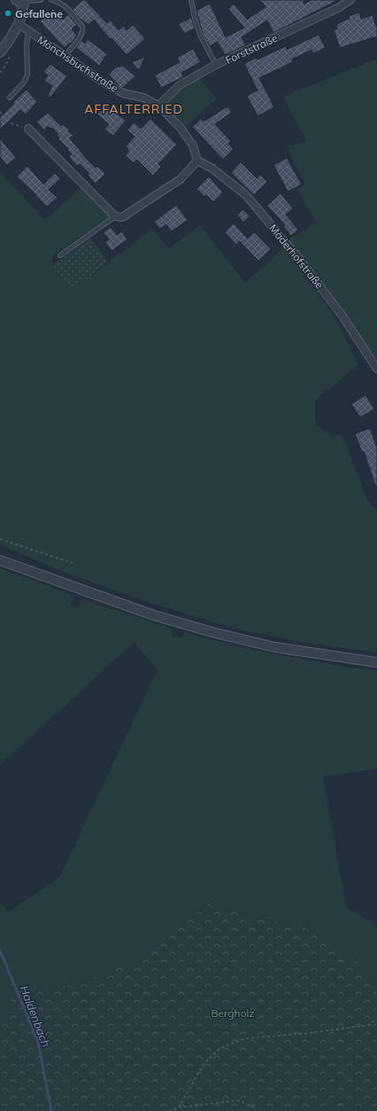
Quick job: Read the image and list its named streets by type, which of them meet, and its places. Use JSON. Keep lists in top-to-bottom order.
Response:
{
  "streets": {
    "street": ["Forststraße", "Mönchsbuchstraße", "Mäderhofstraße"]
  },
  "crossings": [
    ["Forststraße", "Mönchsbuchstraße"],
    ["Mönchsbuchstraße", "Mäderhofstraße"]
  ],
  "districts": ["AFFALTERRIED"],
  "water": ["Haldenbach"],
  "parks": ["Bergholz"],
  "places": ["Gefallene"]
}
